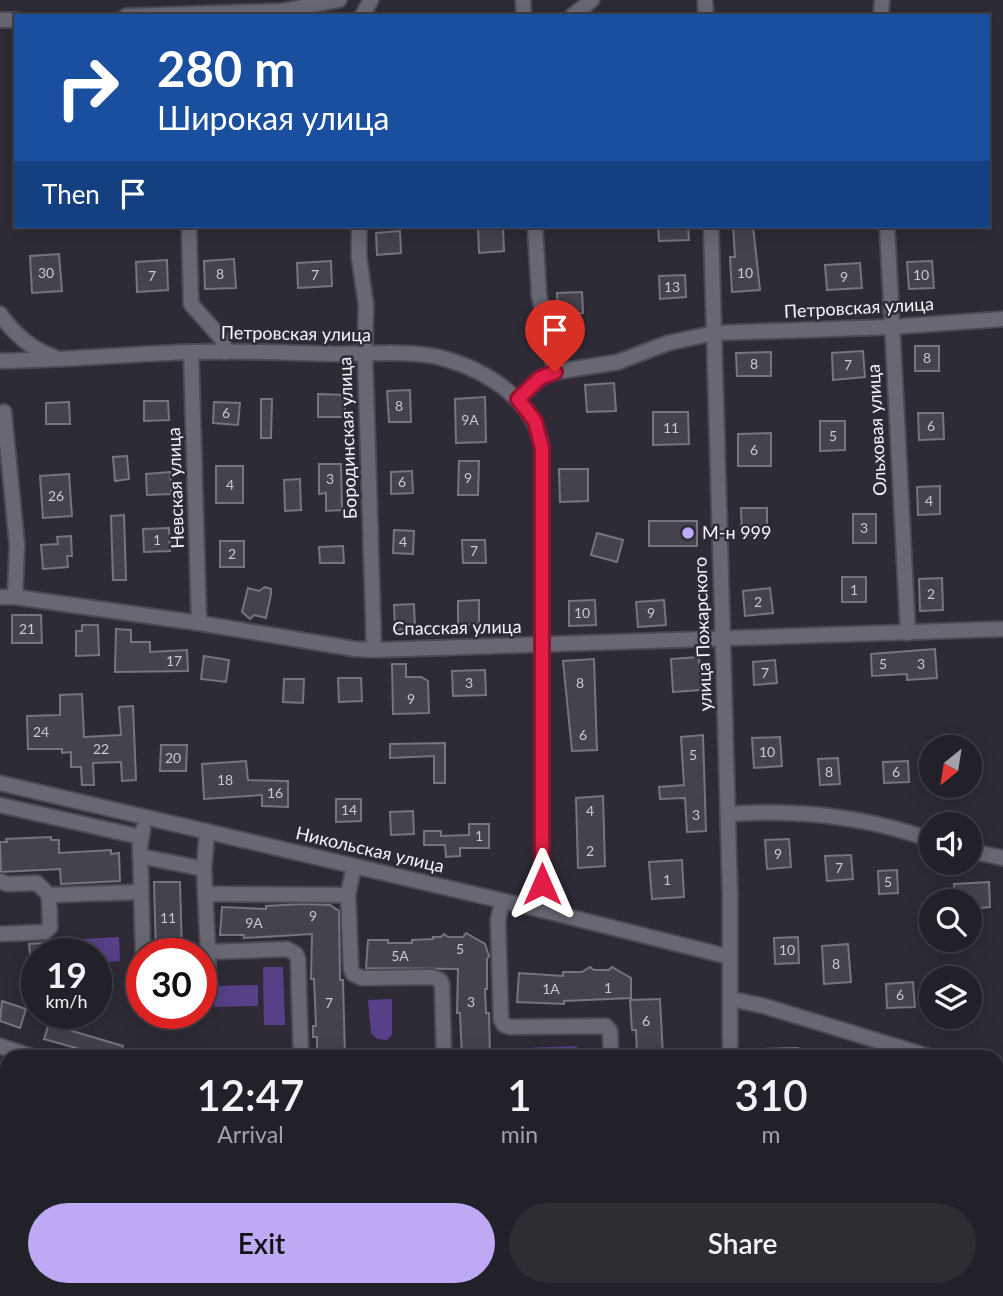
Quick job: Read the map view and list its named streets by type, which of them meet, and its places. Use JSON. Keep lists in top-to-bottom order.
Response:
{
  "streets": {
    "street": [
      "Петровская улица",
      "Ольховая улица",
      "Бородинская улица",
      "Невская улица",
      "Спасская улица",
      "улица Пожарского",
      "Никольская улица"
    ]
  },
  "crossings": [
    ["Петровская улица", "Ольховая улица"],
    ["Петровская улица", "Бородинская улица"],
    ["Петровская улица", "Невская улица"],
    ["Петровская улица", "улица Пожарского"],
    ["Ольховая улица", "Спасская улица"],
    ["Бородинская улица", "Спасская улица"],
    ["Невская улица", "Спасская улица"],
    ["Спасская улица", "улица Пожарского"],
    ["улица Пожарского", "Никольская улица"]
  ],
  "places": ["М-н 999"],
  "house_numbers": [
    "30",
    "10",
    "8",
    "7",
    "10",
    "7",
    "9",
    "13",
    "8",
    "8",
    "7",
    "8",
    "6",
    "9А",
    "6",
    "11",
    "5",
    "6",
    "9",
    "3",
    "6",
    "4",
    "26",
    "4",
    "3",
    "1",
    "4",
    "7",
    "2",
    "1",
    "2",
    "2",
    "10",
    "9",
    "21",
    "17",
    "5",
    "3",
    "7",
    "3",
    "8",
    "9",
    "24",
    "6",
    "22",
    "10",
    "5",
    "20",
    "8",
    "6",
    "18",
    "16",
    "14",
    "4",
    "3",
    "1",
    "2",
    "9",
    "7",
    "1",
    "5",
    "9",
    "11",
    "9А",
    "5",
    "10",
    "5А",
    "8",
    "1",
    "1А",
    "6",
    "3",
    "7",
    "6"
  ],
  "north": "bottom left",
  "page": {
    "turn": ["280 m", "Широкая улица"],
    "then": "Then",
    "speed": "19 km/h",
    "limit": "30",
    "eta": [
      "12:47",
      "Arrival",
      "1",
      "min",
      "310",
      "m"
    ],
    "buttons": ["Exit", "Share"]
  }
}
